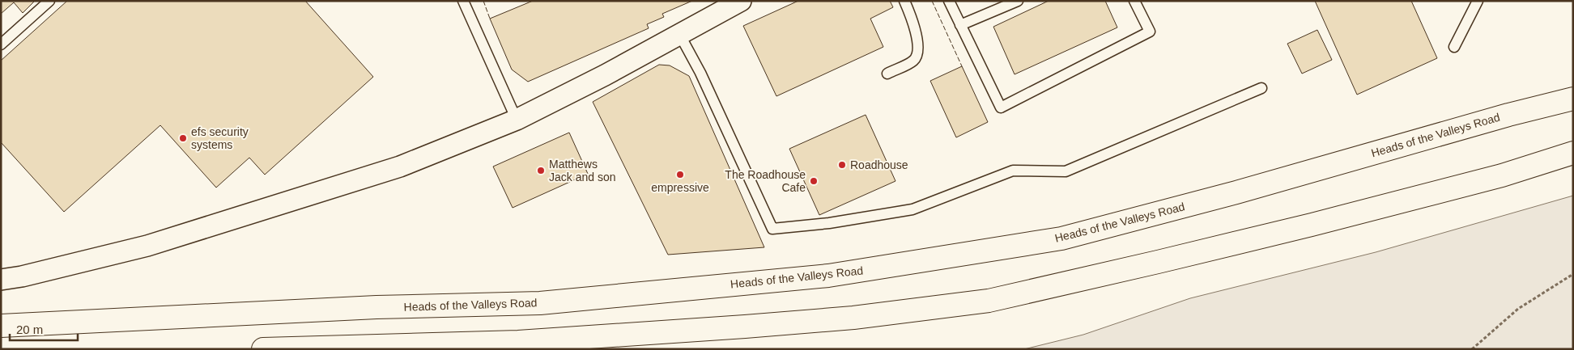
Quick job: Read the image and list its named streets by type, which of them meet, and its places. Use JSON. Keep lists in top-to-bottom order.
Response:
{
  "streets": {
    "highway": ["Heads of the Valleys Road"]
  },
  "places": [
    "efs security systems",
    "Roadhouse",
    "Matthews Jack and son",
    "empressive",
    "The Roadhouse Cafe"
  ],
  "scale_bar": "20 m"
}
